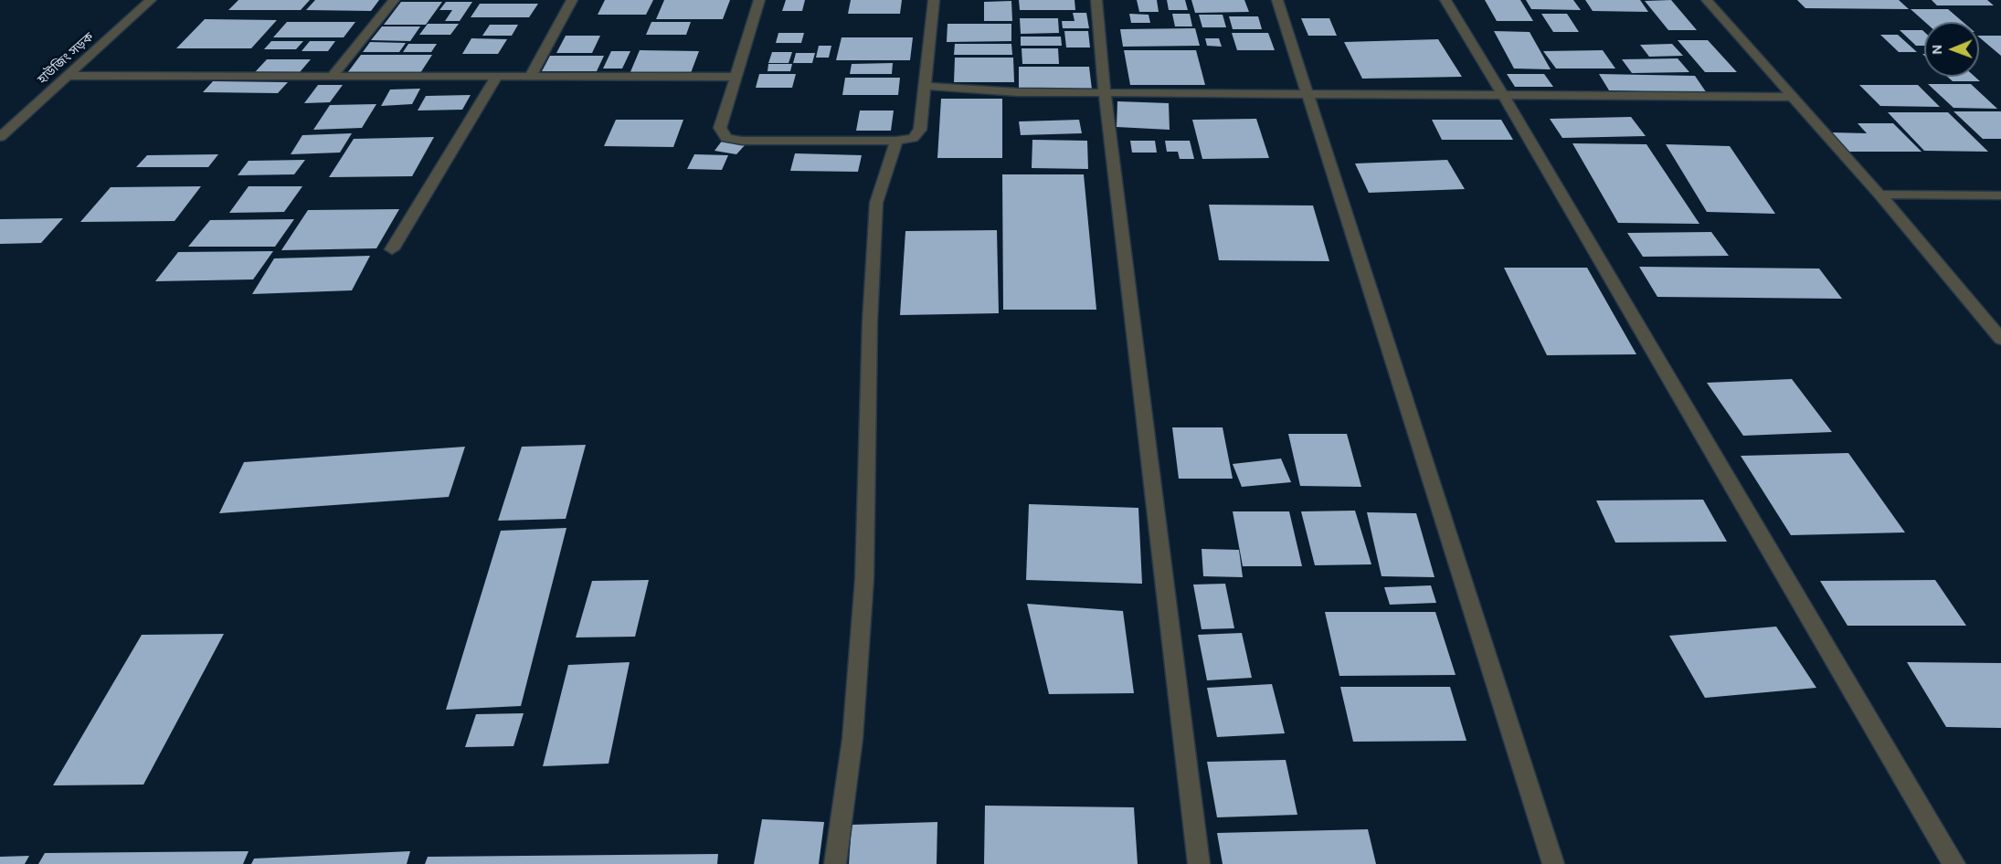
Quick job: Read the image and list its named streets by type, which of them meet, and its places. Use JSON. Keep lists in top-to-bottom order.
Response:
{
  "streets": {
    "street": ["হাউজিং সড়ক"]
  },
  "north": "left"
}
